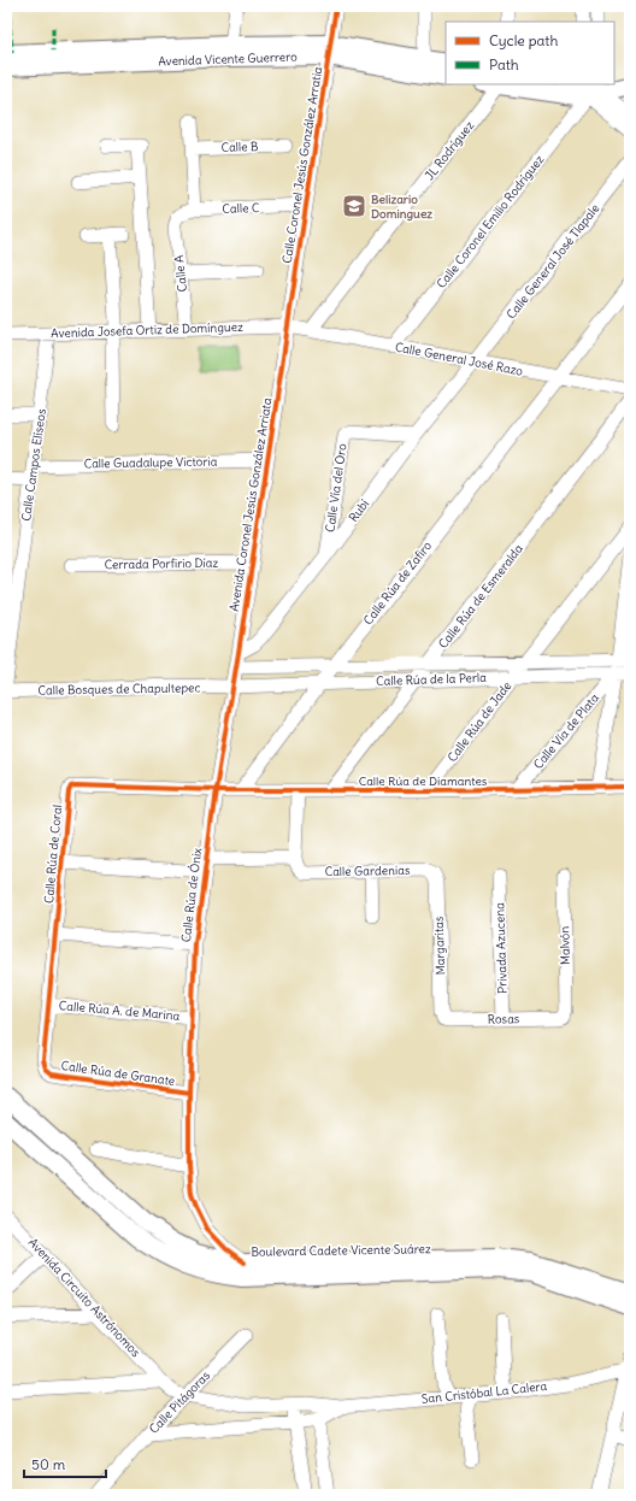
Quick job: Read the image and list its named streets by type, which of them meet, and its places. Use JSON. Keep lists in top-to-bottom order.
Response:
{
  "streets": {
    "main road": ["Avenida Vicente Guerrero", "Boulevard Cadete Vicente Suárez"],
    "street": [
      "Calle B",
      "JL Rodríguez",
      "Calle Coronel Jesús González Arratia",
      "Calle C",
      "Calle Coronel Emilio Rodríguez",
      "Calle General José Tlapale",
      "Calle A",
      "Avenida Josefa Ortiz de Domínguez",
      "Calle General José Razo",
      "Calle Guadalupe Victoria",
      "Calle Campos Elíseos",
      "Calle Vía del Oro",
      "Avenida Coronel Jesús González Arriata",
      "Rubí",
      "Cerrada Porfirio Díaz",
      "Calle Rúa de Zafiro",
      "Calle Rúa de Esmeralda",
      "Calle Rúa de la Perla",
      "Calle Bosques de Chapultepec",
      "Calle Rúa de Jade",
      "Calle Vía de Plata",
      "Calle Rúa de Diamantes",
      "Calle Rúa de Coral",
      "Calle Gardenias",
      "Calle Rúa de Ónix",
      "Margaritas",
      "Malvón",
      "Privada Azucena",
      "Calle Rúa A. de Marina",
      "Rosas",
      "Calle Rúa de Granate",
      "Avenida Circuito Astrónomos",
      "San Cristóbal La Calera",
      "Calle Pitágoras"
    ]
  },
  "crossings": [
    ["Avenida Vicente Guerrero", "Calle Coronel Jesús González Arratia"],
    ["JL Rodríguez", "Calle General José Razo"],
    ["Calle Coronel Jesús González Arratia", "Calle C"],
    ["Calle Coronel Jesús González Arratia", "Avenida Josefa Ortiz de Domínguez"],
    ["Calle Coronel Jesús González Arratia", "Calle General José Razo"],
    ["Calle Coronel Jesús González Arratia", "Avenida Coronel Jesús González Arriata"],
    ["Calle C", "Calle A"],
    ["Calle Coronel Emilio Rodríguez", "Calle General José Razo"],
    ["Calle General José Tlapale", "Calle General José Razo"],
    ["Calle General José Tlapale", "Rubí"],
    ["Calle A", "Avenida Josefa Ortiz de Domínguez"],
    ["Avenida Josefa Ortiz de Domínguez", "Calle General José Razo"],
    ["Avenida Josefa Ortiz de Domínguez", "Calle Campos Elíseos"],
    ["Avenida Josefa Ortiz de Domínguez", "Avenida Coronel Jesús González Arriata"],
    ["Calle General José Razo", "Avenida Coronel Jesús González Arriata"],
    ["Calle General José Razo", "Rubí"],
    ["Calle General José Razo", "Calle Rúa de Zafiro"],
    ["Calle Guadalupe Victoria", "Calle Campos Elíseos"],
    ["Calle Guadalupe Victoria", "Avenida Coronel Jesús González Arriata"],
    ["Calle Vía del Oro", "Rubí"],
    ["Avenida Coronel Jesús González Arriata", "Rubí"],
    ["Avenida Coronel Jesús González Arriata", "Cerrada Porfirio Díaz"],
    ["Avenida Coronel Jesús González Arriata", "Calle Rúa de la Perla"],
    ["Avenida Coronel Jesús González Arriata", "Calle Bosques de Chapultepec"],
    ["Avenida Coronel Jesús González Arriata", "Calle Rúa de Ónix"],
    ["Calle Rúa de Zafiro", "Calle Rúa de la Perla"],
    ["Calle Rúa de Zafiro", "Calle Rúa de Diamantes"],
    ["Calle Rúa de Esmeralda", "Calle Rúa de la Perla"],
    ["Calle Rúa de Esmeralda", "Calle Rúa de Diamantes"],
    ["Calle Rúa de la Perla", "Calle Bosques de Chapultepec"],
    ["Calle Rúa de la Perla", "Calle Rúa de Jade"],
    ["Calle Rúa de la Perla", "Calle Vía de Plata"],
    ["Calle Rúa de la Perla", "Calle Rúa de Ónix"],
    ["Calle Bosques de Chapultepec", "Calle Rúa de Ónix"],
    ["Calle Rúa de Jade", "Calle Rúa de Diamantes"],
    ["Calle Vía de Plata", "Calle Rúa de Diamantes"],
    ["Calle Rúa de Diamantes", "Calle Rúa de Coral"],
    ["Calle Rúa de Diamantes", "Calle Rúa de Ónix"],
    ["Calle Rúa de Coral", "Calle Rúa de Ónix"],
    ["Calle Rúa de Coral", "Calle Rúa A. de Marina"],
    ["Calle Rúa de Coral", "Calle Rúa de Granate"],
    ["Calle Gardenias", "Margaritas"],
    ["Calle Rúa de Ónix", "Calle Rúa A. de Marina"],
    ["Calle Rúa de Ónix", "Calle Rúa de Granate"],
    ["Calle Rúa de Ónix", "Boulevard Cadete Vicente Suárez"],
    ["Margaritas", "Rosas"],
    ["Malvón", "Rosas"],
    ["Privada Azucena", "Rosas"],
    ["Avenida Circuito Astrónomos", "San Cristóbal La Calera"],
    ["Avenida Circuito Astrónomos", "Calle Pitágoras"]
  ],
  "places": {
    "school or university": ["Belizario Dominguez"]
  },
  "legend": ["Cycle path", "Path"],
  "scale_bar": "50 m"
}
